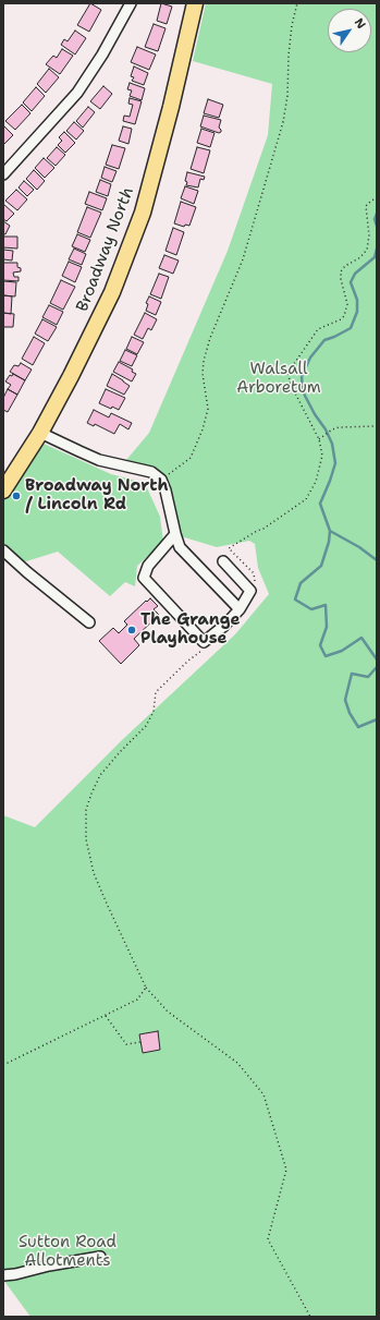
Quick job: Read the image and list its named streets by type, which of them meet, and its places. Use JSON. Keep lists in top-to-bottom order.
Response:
{
  "streets": {
    "highway": ["Broadway North"]
  },
  "parks": ["Walsall Arboretum", "Sutton Road Allotments"],
  "places": ["Broadway North / Lincoln Rd", "The Grange Playhouse"],
  "north": "top right"
}
